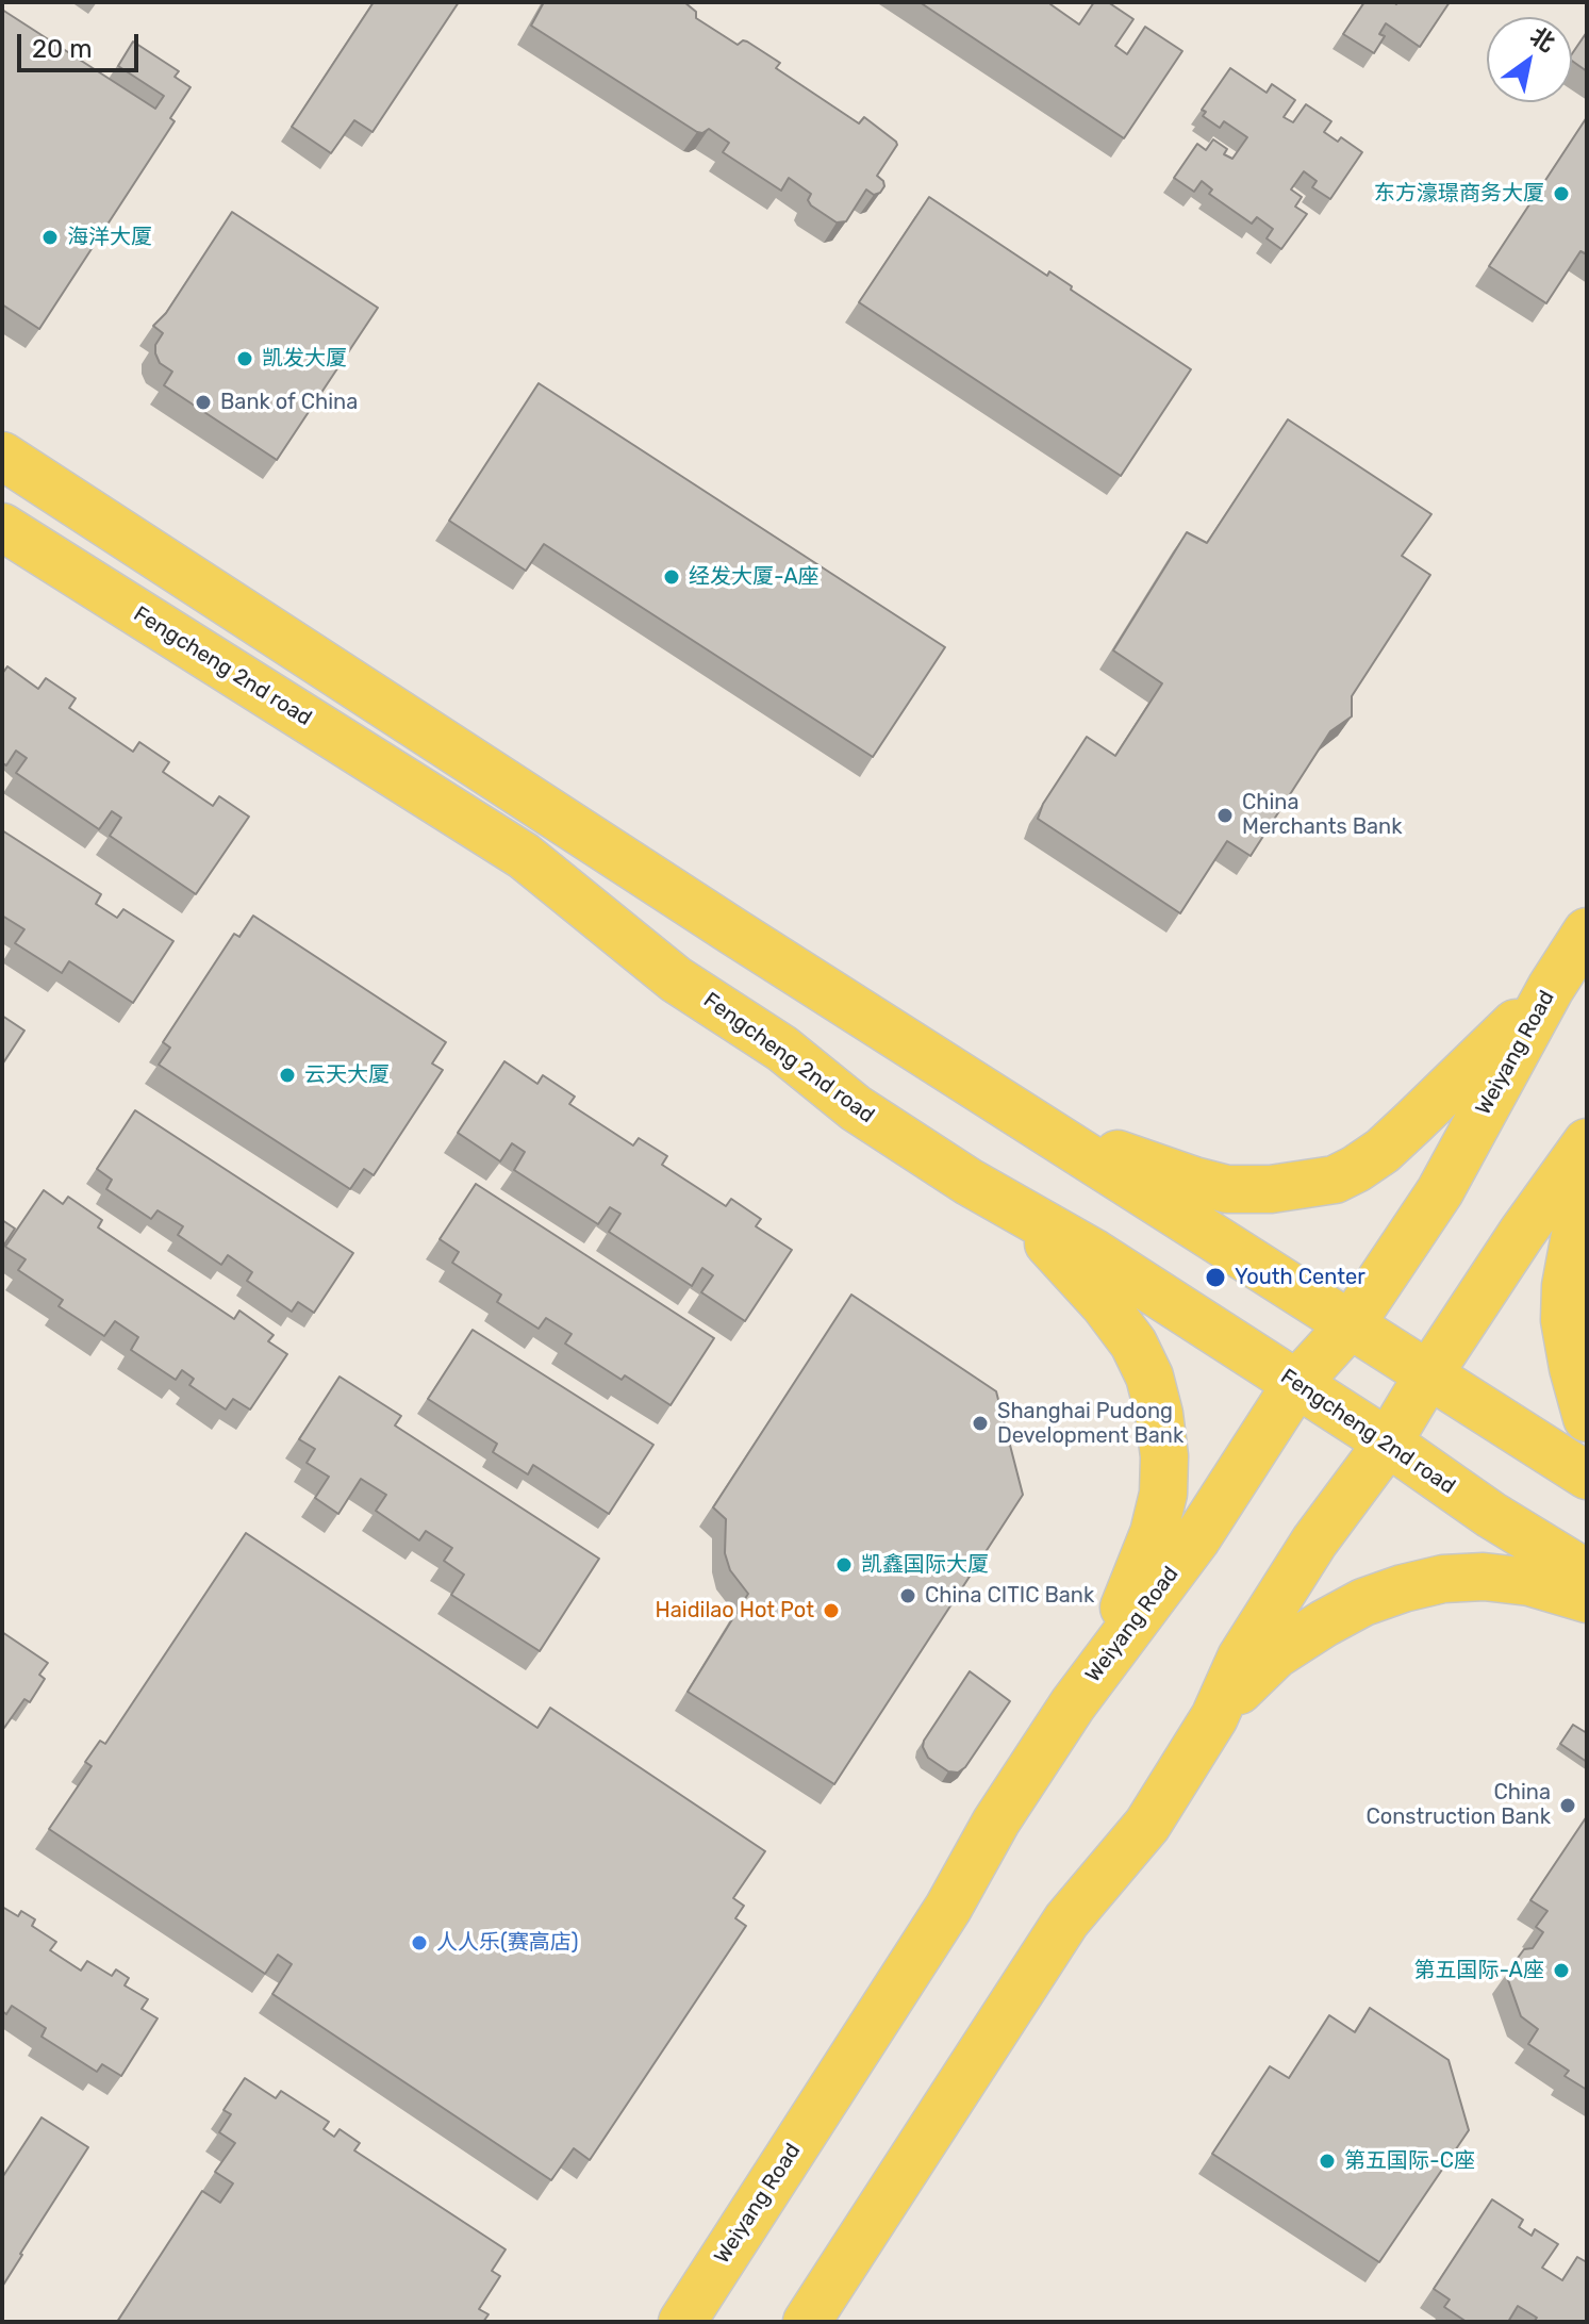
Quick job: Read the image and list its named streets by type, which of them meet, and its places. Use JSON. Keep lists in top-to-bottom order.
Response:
{
  "streets": {
    "main road": ["Fengcheng 2nd road", "Weiyang Road"]
  },
  "crossings": [
    ["Fengcheng 2nd road", "Weiyang Road"]
  ],
  "places": [
    "东方濠璟商务大厦",
    "海洋大厦",
    "凯发大厦",
    "Bank of China",
    "经发大厦-A座",
    "China Merchants Bank",
    "云天大厦",
    "Youth Center",
    "Shanghai Pudong Development Bank",
    "凯鑫国际大厦",
    "China CITIC Bank",
    "Haidilao Hot Pot",
    "China Construction Bank",
    "人人乐(赛高店)",
    "第五国际-A座",
    "第五国际-C座"
  ],
  "scale_bar": "20 m",
  "north": "top right"
}
